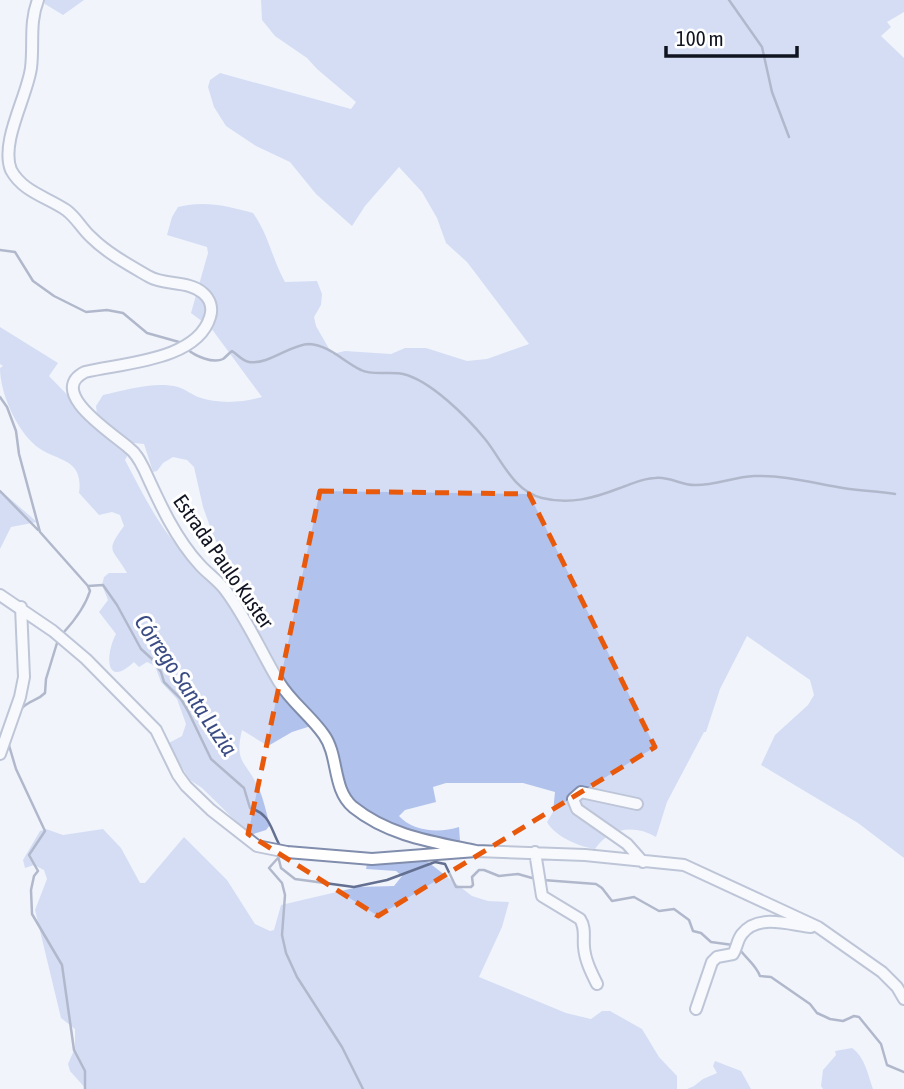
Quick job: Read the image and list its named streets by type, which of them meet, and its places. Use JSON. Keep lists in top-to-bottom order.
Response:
{
  "streets": {
    "street": ["Estrada Paulo Kuster"]
  },
  "water": ["Córrego Santa Luzia"],
  "scale_bar": "100 m"
}
